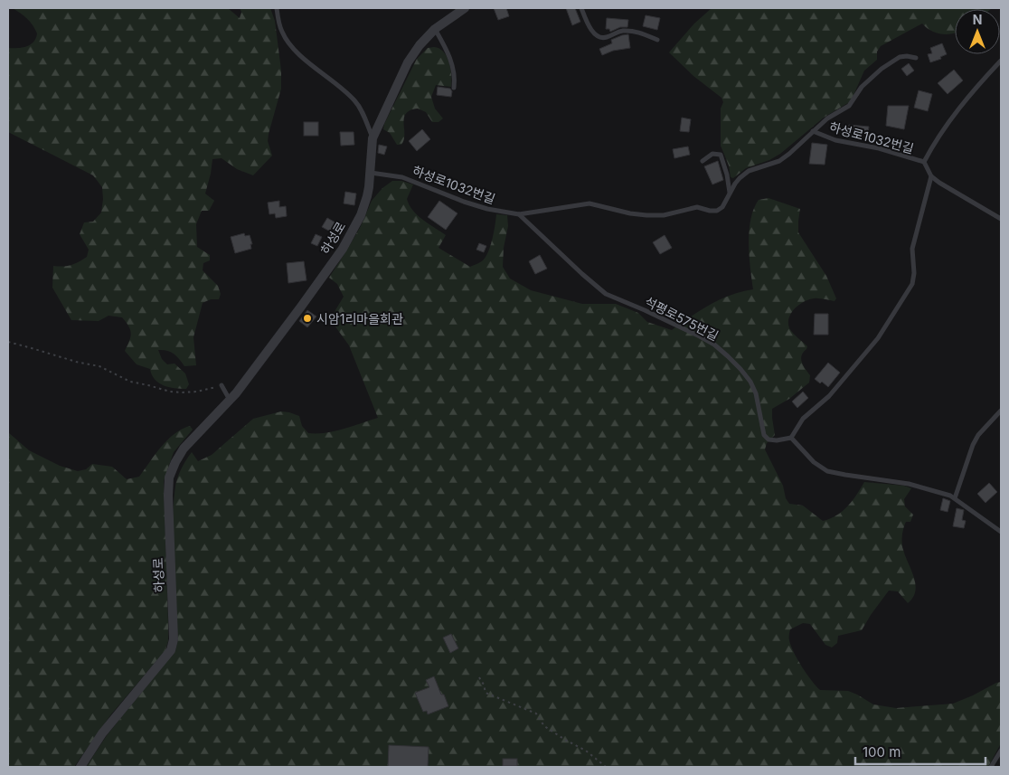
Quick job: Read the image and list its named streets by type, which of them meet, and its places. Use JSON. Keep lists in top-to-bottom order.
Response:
{
  "streets": {
    "street": ["하성로"],
    "lane": ["하성로1032번길", "석평로575번길"]
  },
  "crossings": [
    ["하성로1032번길", "하성로"],
    ["하성로1032번길", "석평로575번길"]
  ],
  "places": ["시암1리마을회관"],
  "scale_bar": "100 m",
  "north": "top"
}
